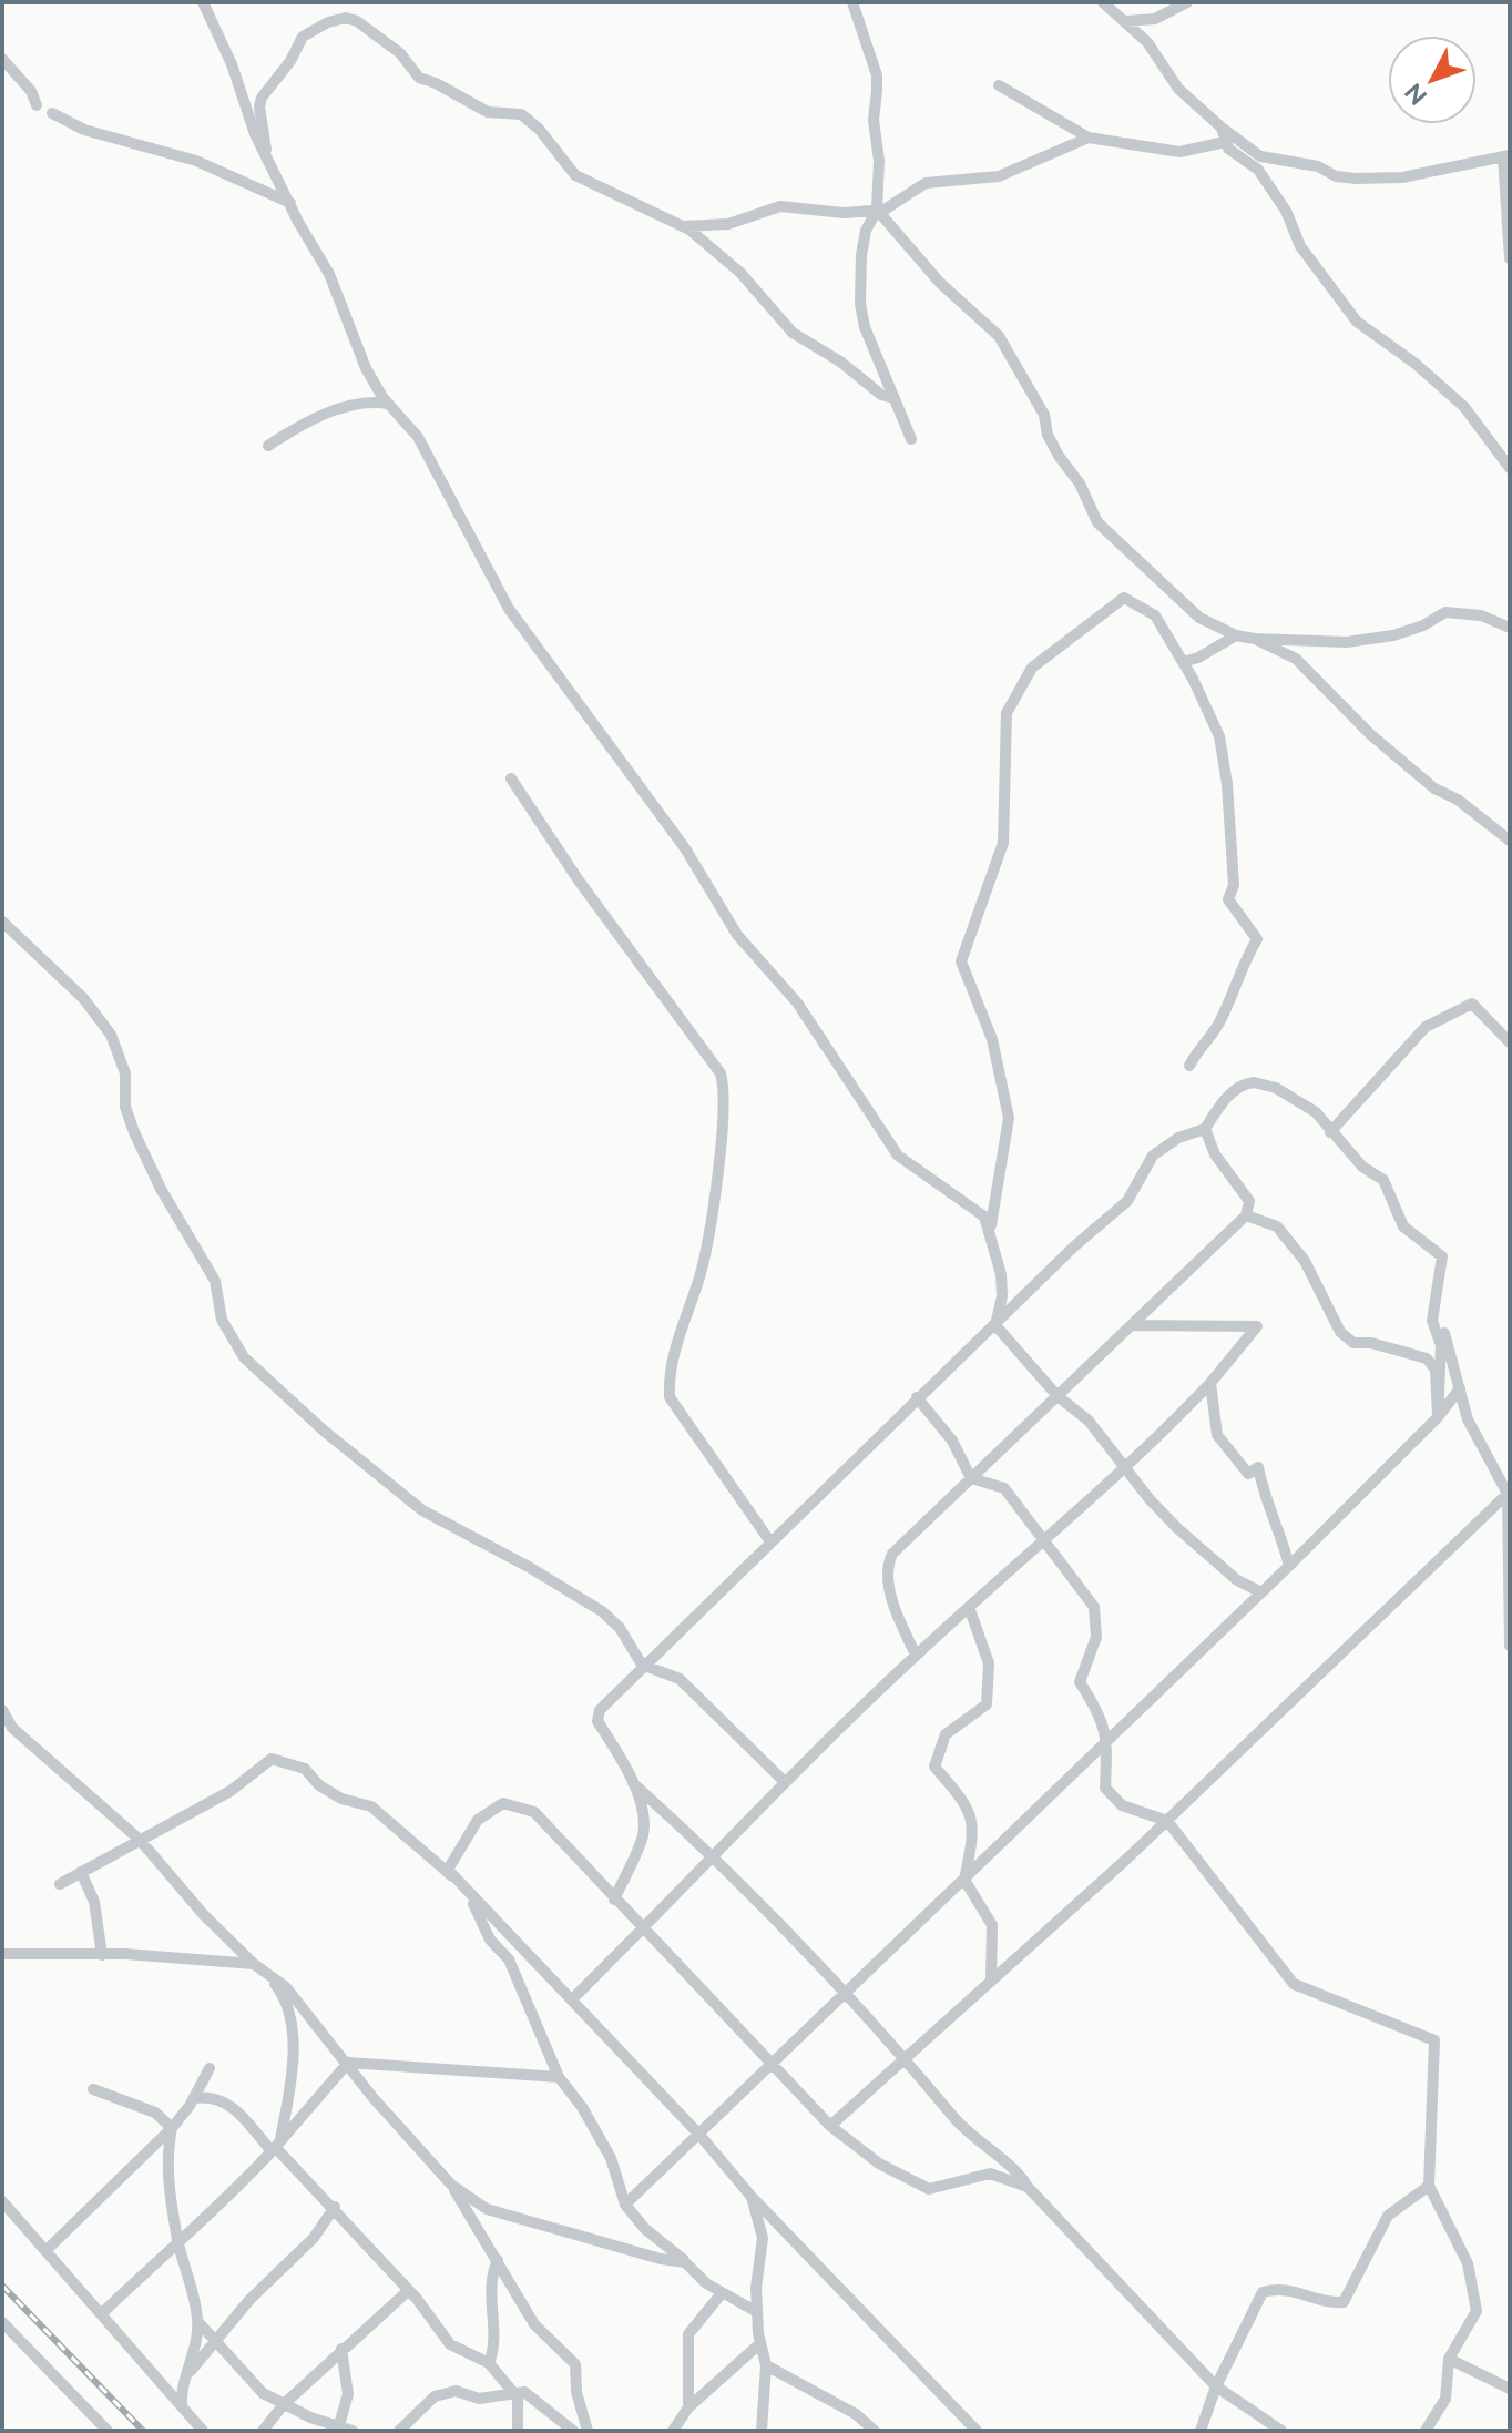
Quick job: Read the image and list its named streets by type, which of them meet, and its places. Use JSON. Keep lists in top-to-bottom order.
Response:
{
  "north": "bottom left"
}
